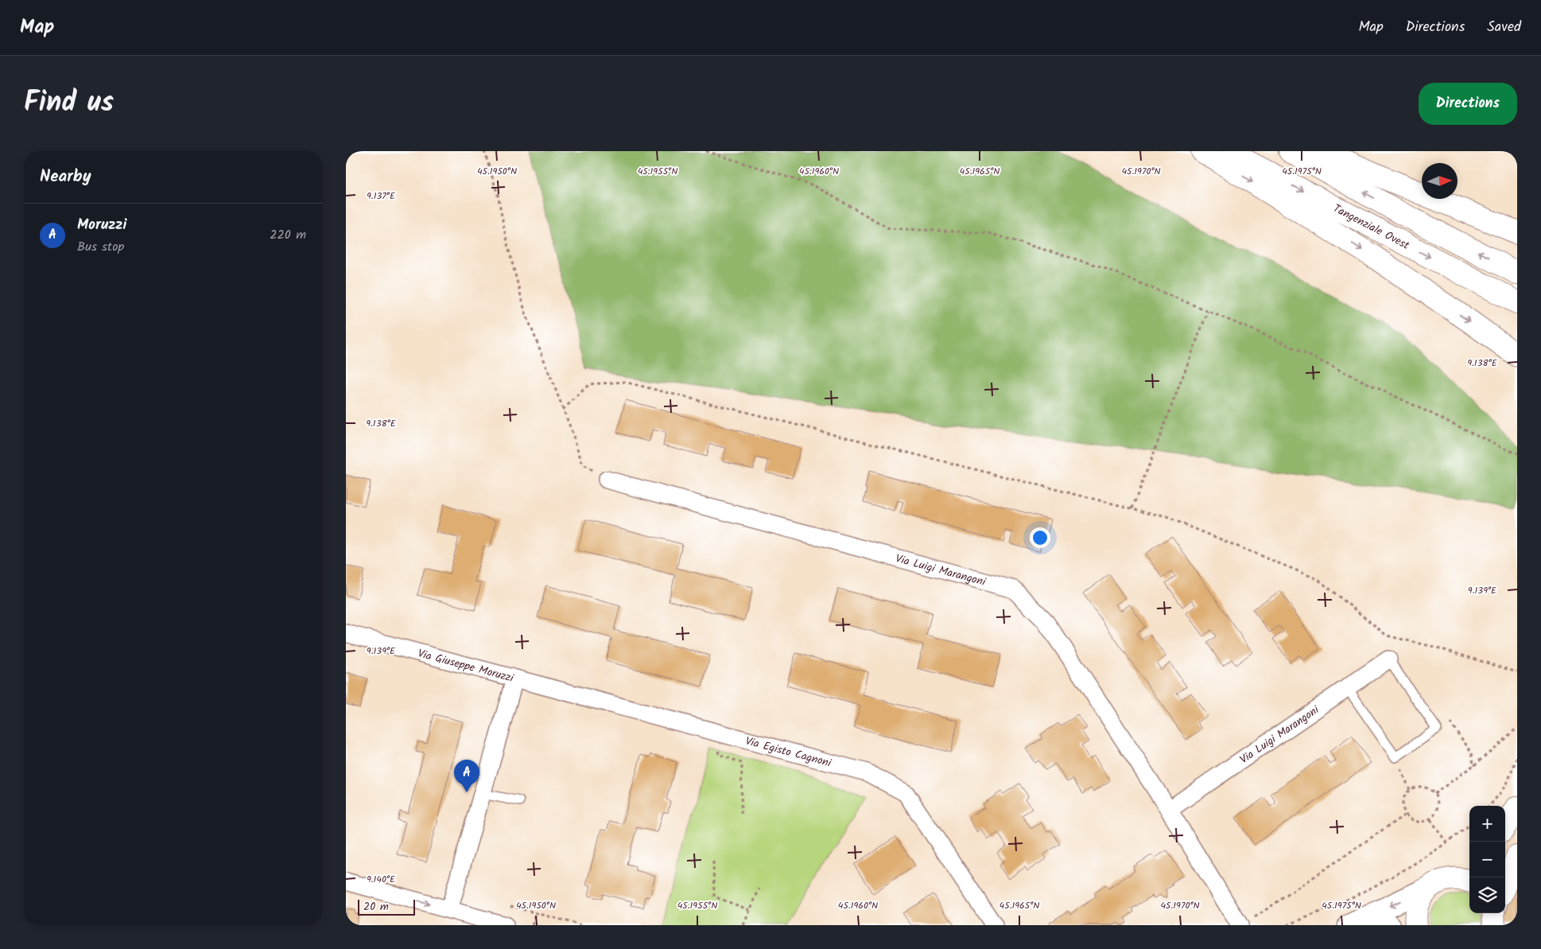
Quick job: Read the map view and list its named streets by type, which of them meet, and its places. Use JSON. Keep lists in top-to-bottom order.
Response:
{
  "streets": {
    "main road": ["Tangenziale Ovest"],
    "street": ["Via Luigi Marangoni", "Via Giuseppe Moruzzi", "Via Egisto Cagnoni"]
  },
  "crossings": [
    ["Via Giuseppe Moruzzi", "Via Egisto Cagnoni"]
  ],
  "scale_bar": "20 m",
  "north": "right",
  "page": {
    "header": "Map",
    "nav": ["Map", "Directions", "Saved"],
    "title": "Find us",
    "buttons": "Directions",
    "heading": "Nearby",
    "list": [
      {
        "mark": "A",
        "name": "Moruzzi",
        "note": "Bus stop",
        "value": "220 m"
      }
    ],
    "pins": "A",
    "map_buttons": ["+", "−"],
    "scale": "20 m"
  },
  "coordinates": [
    "45.1950°N",
    "45.1955°N",
    "45.1960°N",
    "45.1965°N",
    "45.1970°N",
    "45.1975°N",
    "9.137°E",
    "9.138°E",
    "9.139°E",
    "9.140°E"
  ]
}
